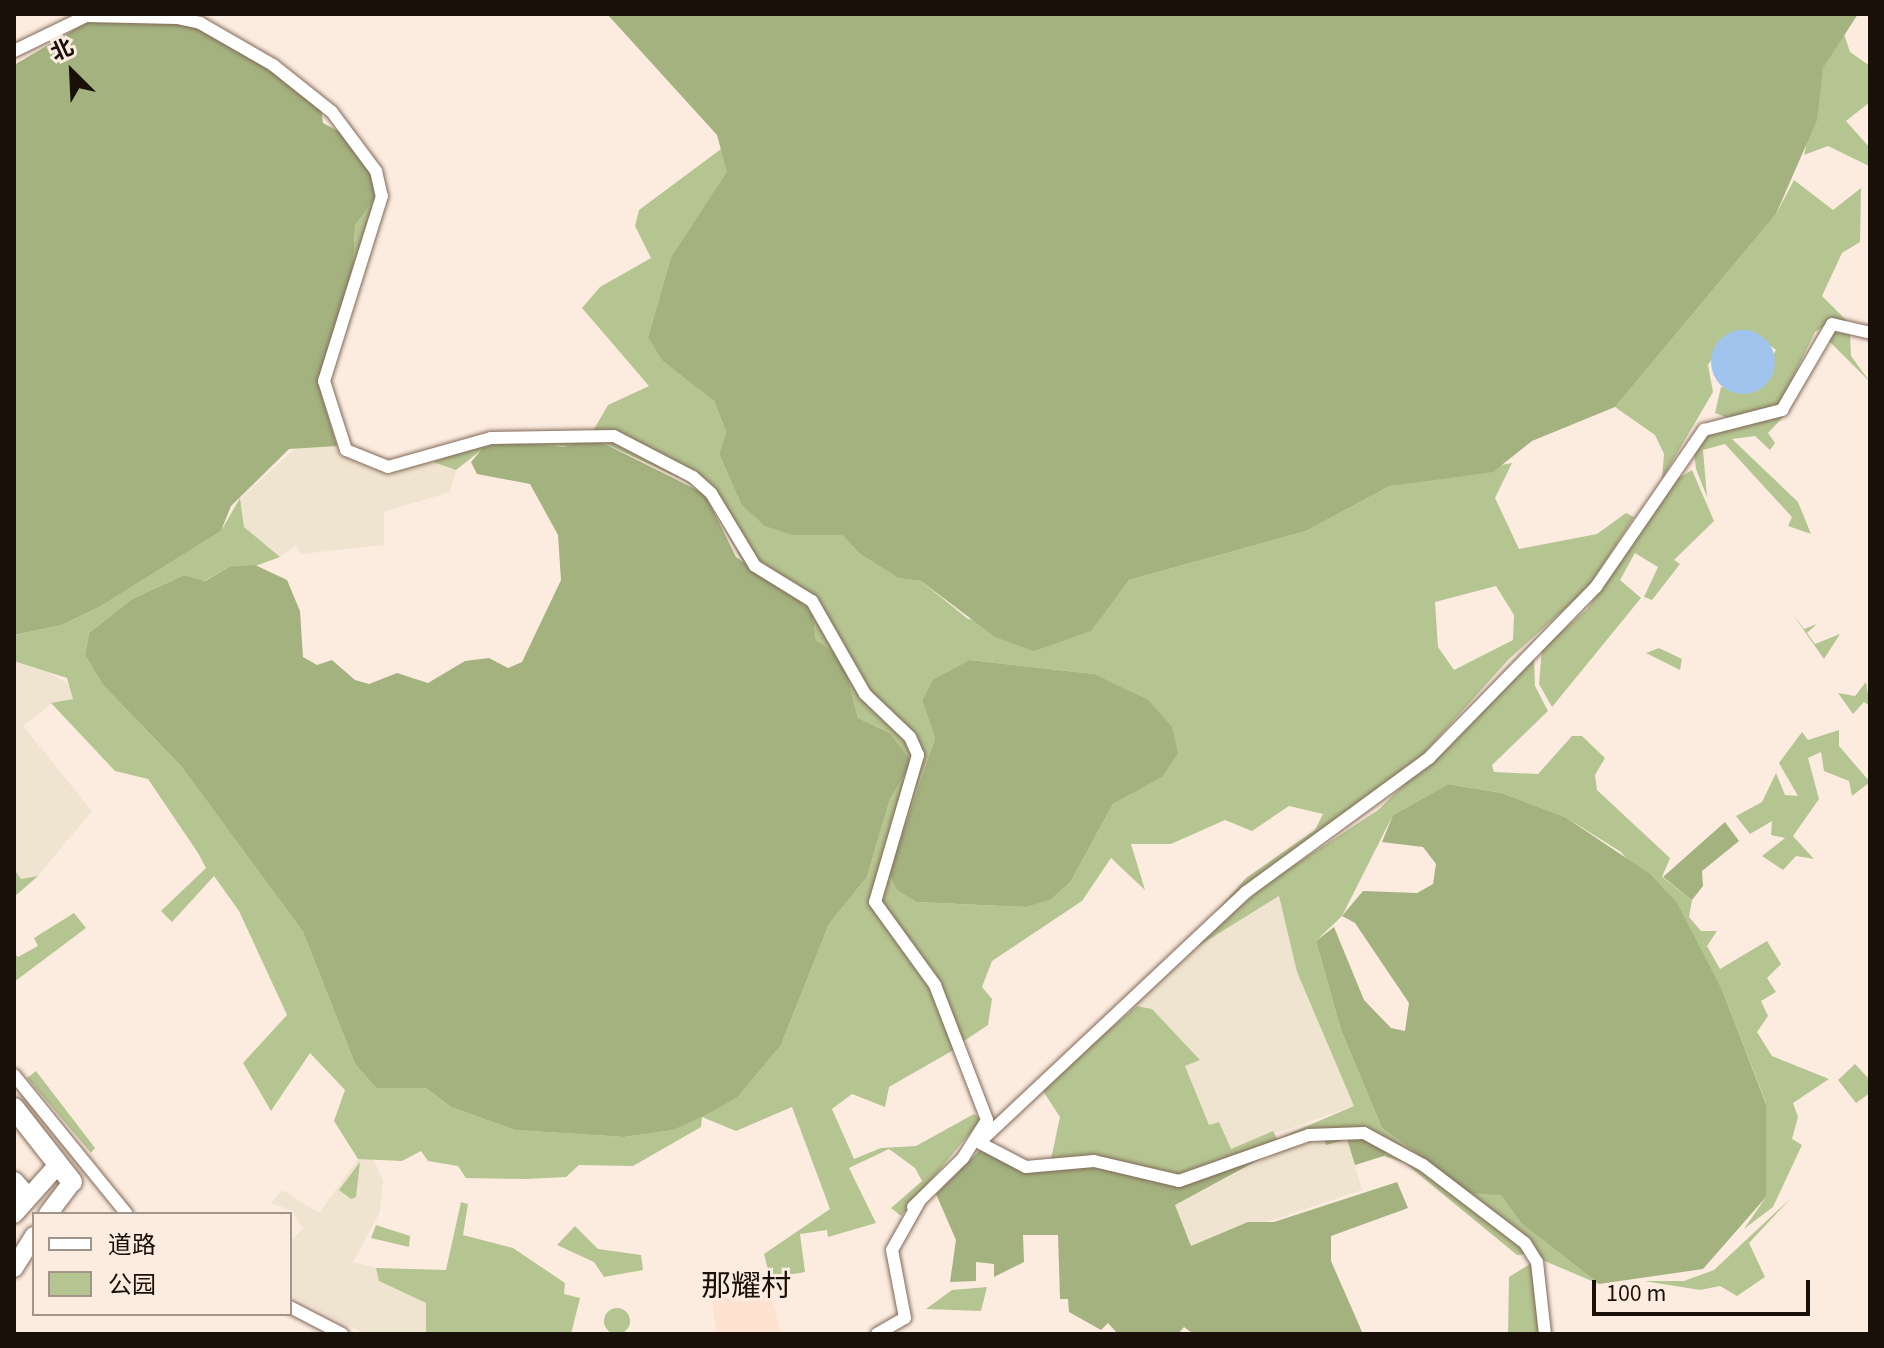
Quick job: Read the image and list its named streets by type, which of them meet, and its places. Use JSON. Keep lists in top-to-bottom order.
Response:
{
  "districts": ["那耀村"],
  "legend": ["道路", "公园"],
  "scale_bar": "100 m",
  "north": "top left"
}
